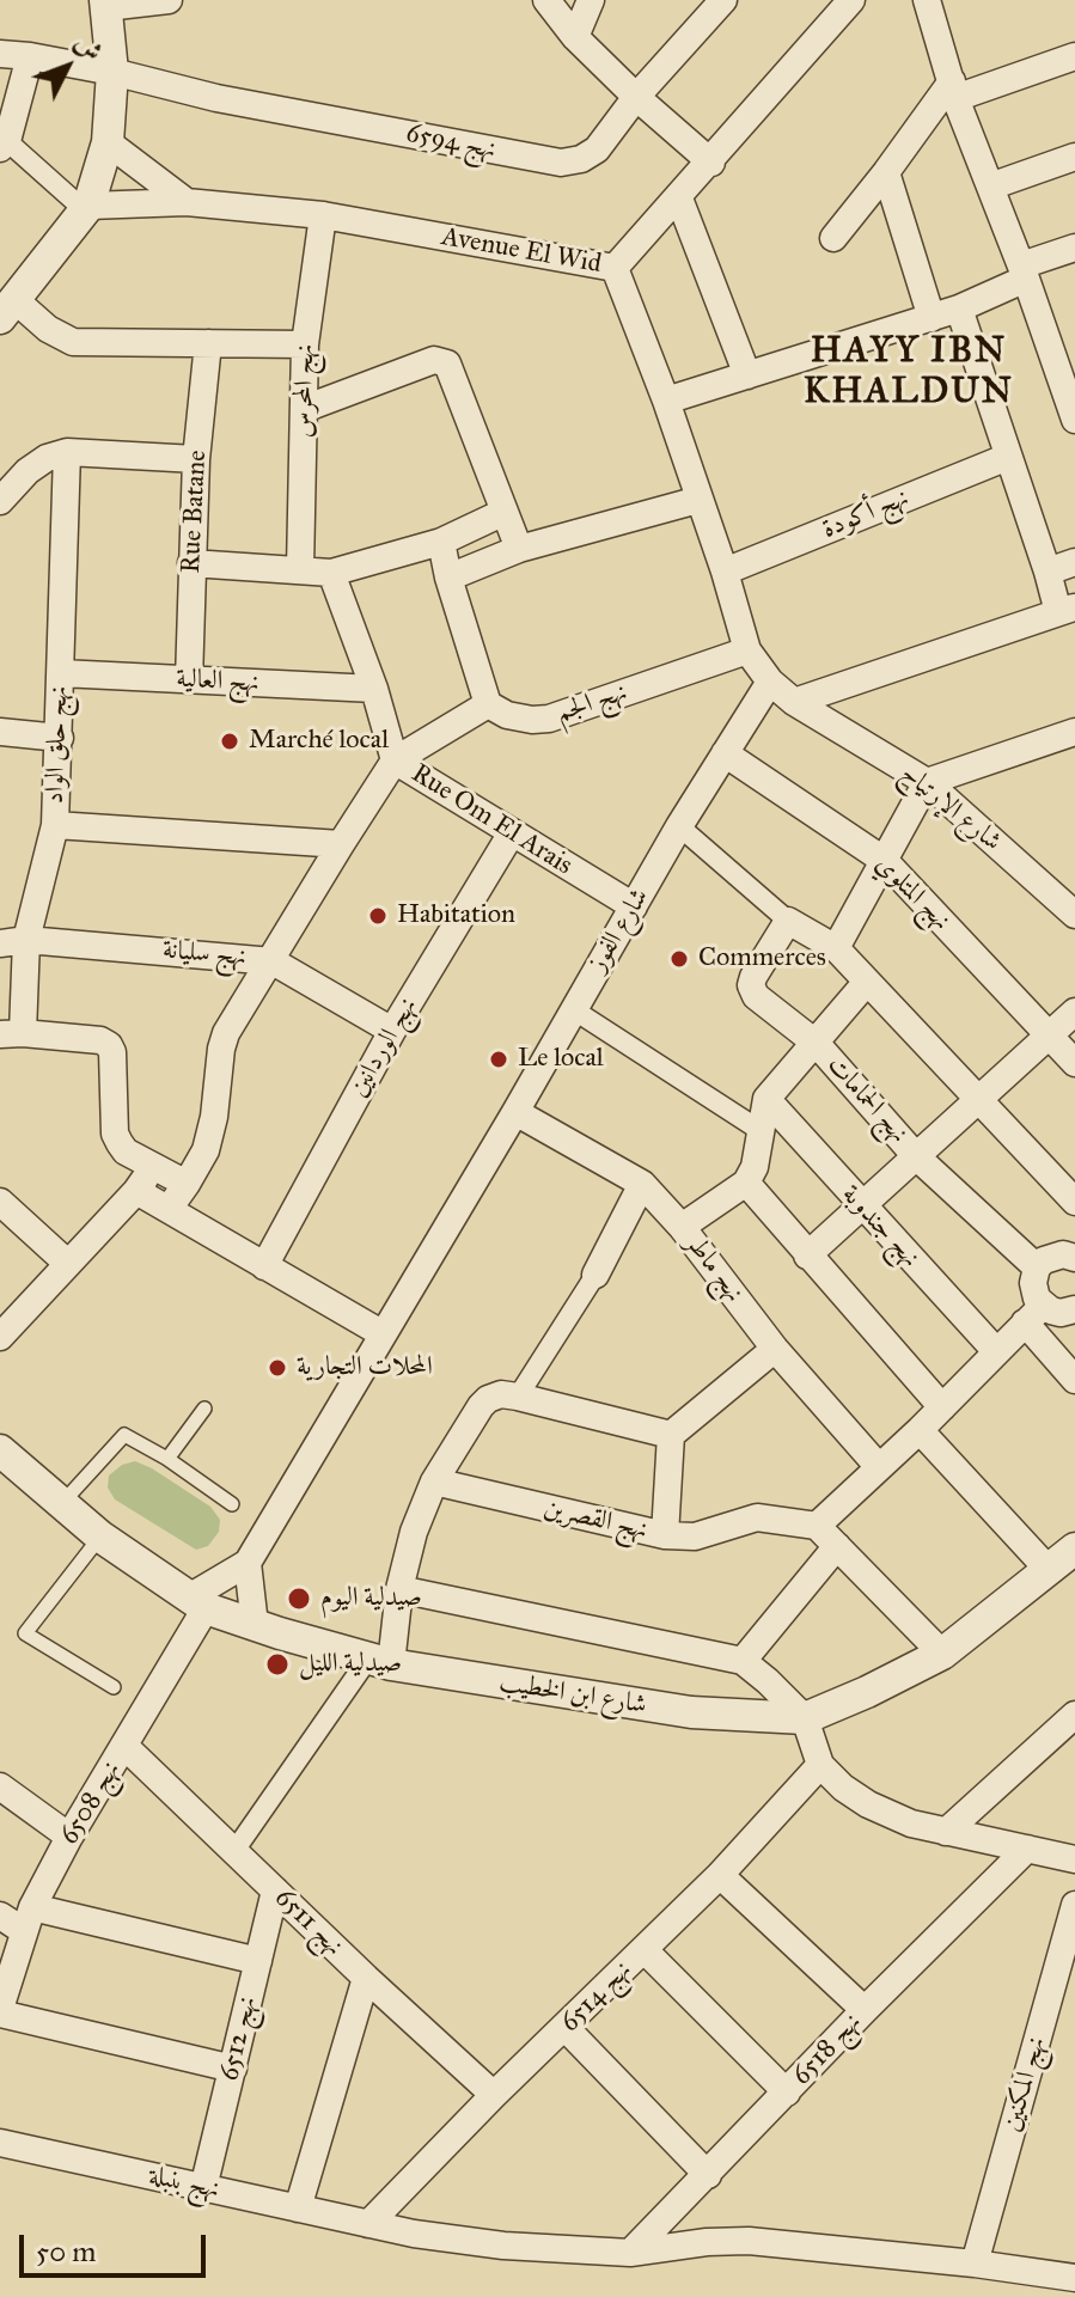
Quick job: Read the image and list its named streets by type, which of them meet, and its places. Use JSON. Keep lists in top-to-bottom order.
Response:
{
  "streets": {
    "street": [
      "نهج 6594",
      "Avenue El Wid",
      "نهج المحرس",
      "Rue Batane",
      "نهج أكودة",
      "نهج العالية",
      "نهج الجم",
      "نهج حلق الواد",
      "شارع الإرتياح",
      "Rue Om El Arais",
      "نهج المتلوي",
      "شارع الفوز",
      "نهج سليانة",
      "نهج الوردانين",
      "نهج الحمامات",
      "نهج جندوبة",
      "نهج ماطر",
      "نهج القصرين",
      "شارع ابن الخطيب",
      "نهج 6508",
      "نهج 6511",
      "نهج 6514",
      "نهج 6512",
      "نهج 6518",
      "نهج المكنين",
      "نهج بنبلة"
    ]
  },
  "crossings": [
    ["Avenue El Wid", "نهج المحرس"],
    ["Rue Batane", "نهج العالية"],
    ["نهج العالية", "نهج حلق الواد"],
    ["نهج العالية", "Rue Om El Arais"],
    ["نهج حلق الواد", "نهج سليانة"],
    ["شارع الإرتياح", "شارع الفوز"],
    ["Rue Om El Arais", "شارع الفوز"],
    ["Rue Om El Arais", "نهج الوردانين"],
    ["نهج المتلوي", "شارع الفوز"],
    ["شارع الفوز", "نهج ماطر"],
    ["شارع الفوز", "شارع ابن الخطيب"],
    ["شارع الفوز", "نهج 6508"],
    ["نهج سليانة", "نهج الوردانين"],
    ["شارع ابن الخطيب", "نهج 6508"],
    ["نهج 6508", "نهج 6511"],
    ["نهج 6511", "نهج 6514"],
    ["نهج 6511", "نهج 6512"],
    ["نهج 6514", "نهج بنبلة"],
    ["نهج 6512", "نهج بنبلة"],
    ["نهج 6518", "نهج بنبلة"],
    ["نهج المكنين", "نهج بنبلة"]
  ],
  "districts": ["HAYY IBN KHALDUN"],
  "places": [
    "Marché local",
    "Habitation",
    "Commerces",
    "Le local",
    "المحلات التجارية",
    "صيدلية اليوم",
    "صيدلية الليل"
  ],
  "scale_bar": "50 m",
  "north": "top right"
}
